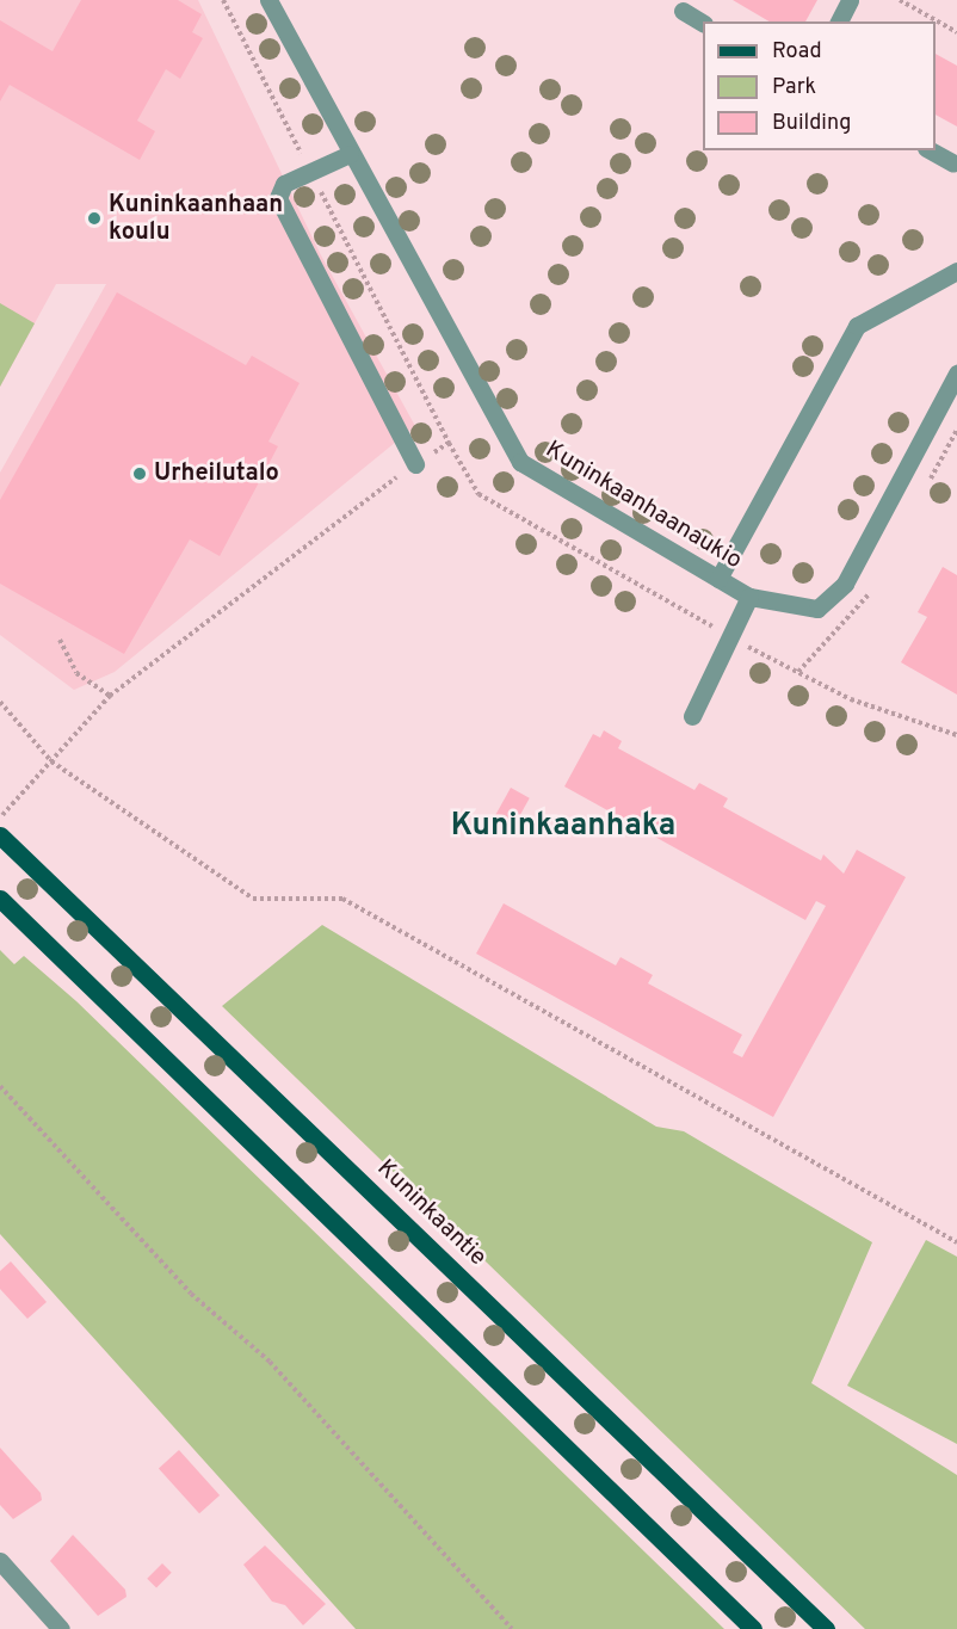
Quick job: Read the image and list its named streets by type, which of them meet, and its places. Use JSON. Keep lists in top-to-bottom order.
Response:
{
  "streets": {
    "main road": ["Kuninkaantie"],
    "street": ["Kuninkaanhaanaukio"]
  },
  "districts": ["Kuninkaanhaka"],
  "places": ["Kuninkaanhaan koulu", "Urheilutalo"],
  "legend": ["Road", "Park", "Building"]
}
